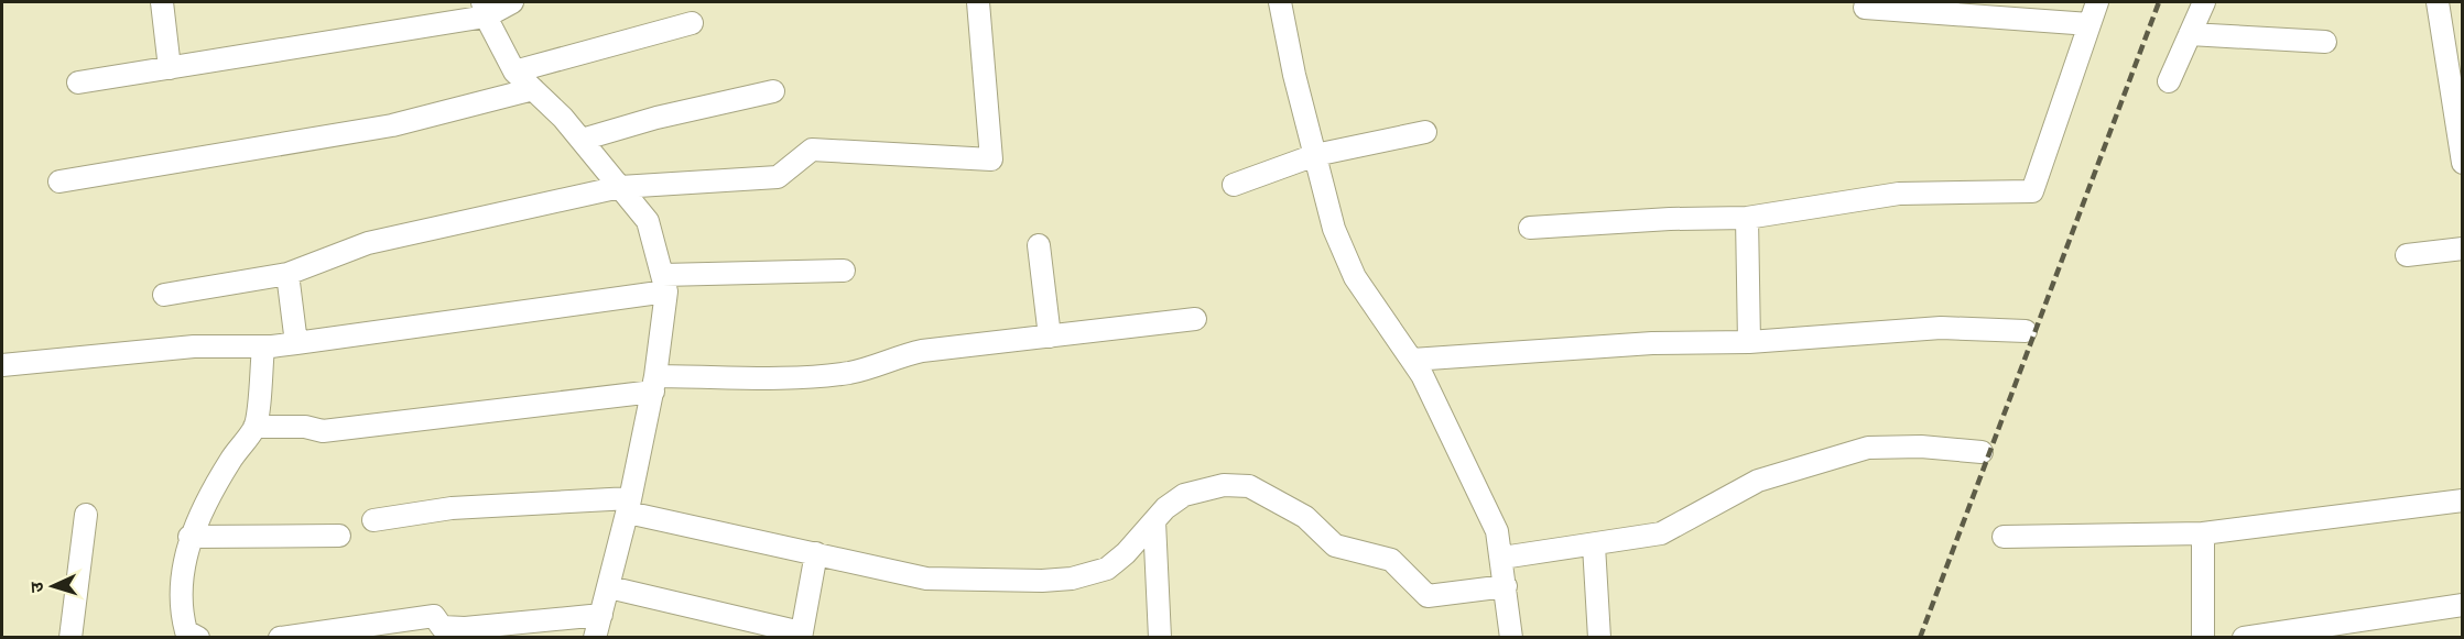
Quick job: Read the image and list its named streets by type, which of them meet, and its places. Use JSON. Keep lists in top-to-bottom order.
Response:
{
  "north": "left"
}
